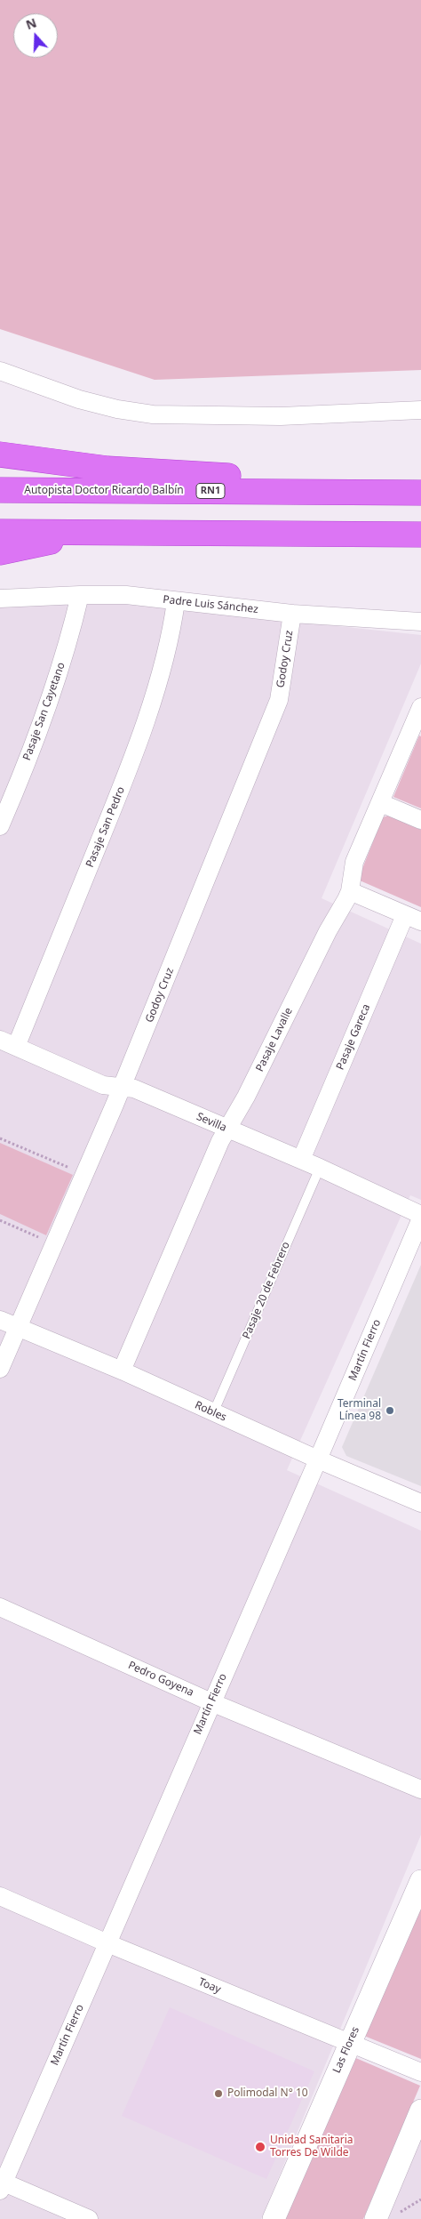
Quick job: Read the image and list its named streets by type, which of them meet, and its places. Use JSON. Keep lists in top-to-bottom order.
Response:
{
  "streets": {
    "highway": ["Autopista Doctor Ricardo Balbín", "RN1"],
    "street": [
      "Padre Luis Sánchez",
      "Godoy Cruz",
      "Pasaje San Cayetano",
      "Pasaje San Pedro",
      "Pasaje Gareca",
      "Pasaje Lavalle",
      "Sevilla",
      "Martín Fierro",
      "Robles",
      "Pedro Goyena",
      "Toay",
      "Las Flores"
    ],
    "lane": ["Pasaje 20 de Febrero"]
  },
  "crossings": [
    ["Padre Luis Sánchez", "Godoy Cruz"],
    ["Padre Luis Sánchez", "Pasaje San Cayetano"],
    ["Padre Luis Sánchez", "Pasaje San Pedro"],
    ["Godoy Cruz", "Sevilla"],
    ["Godoy Cruz", "Robles"],
    ["Pasaje San Pedro", "Sevilla"],
    ["Pasaje Gareca", "Sevilla"],
    ["Pasaje Lavalle", "Sevilla"],
    ["Pasaje Lavalle", "Robles"],
    ["Sevilla", "Pasaje 20 de Febrero"],
    ["Pasaje 20 de Febrero", "Robles"],
    ["Martín Fierro", "Robles"],
    ["Martín Fierro", "Pedro Goyena"],
    ["Martín Fierro", "Toay"],
    ["Toay", "Las Flores"]
  ],
  "places": ["Terminal Línea 98", "Polimodal N° 10", "Unidad Sanitaria Torres De Wilde"],
  "north": "top"
}
